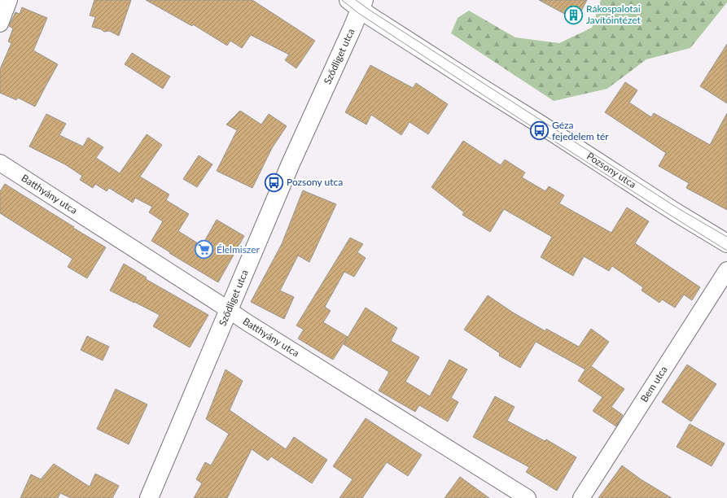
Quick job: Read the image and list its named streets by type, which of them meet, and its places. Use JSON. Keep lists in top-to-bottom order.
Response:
{
  "streets": {
    "street": [
      "Sződliget utca",
      "Pozsony utca",
      "Batthyány utca",
      "Bem utca"
    ]
  },
  "crossings": [
    ["Sződliget utca", "Pozsony utca"],
    ["Sződliget utca", "Batthyány utca"]
  ],
  "places": {
    "building": ["Rákospalotai Javítóintézet"],
    "bus stop": ["Géza fejedelem tér", "Pozsony utca"],
    "supermarket": ["Élelmiszer"]
  }
}
